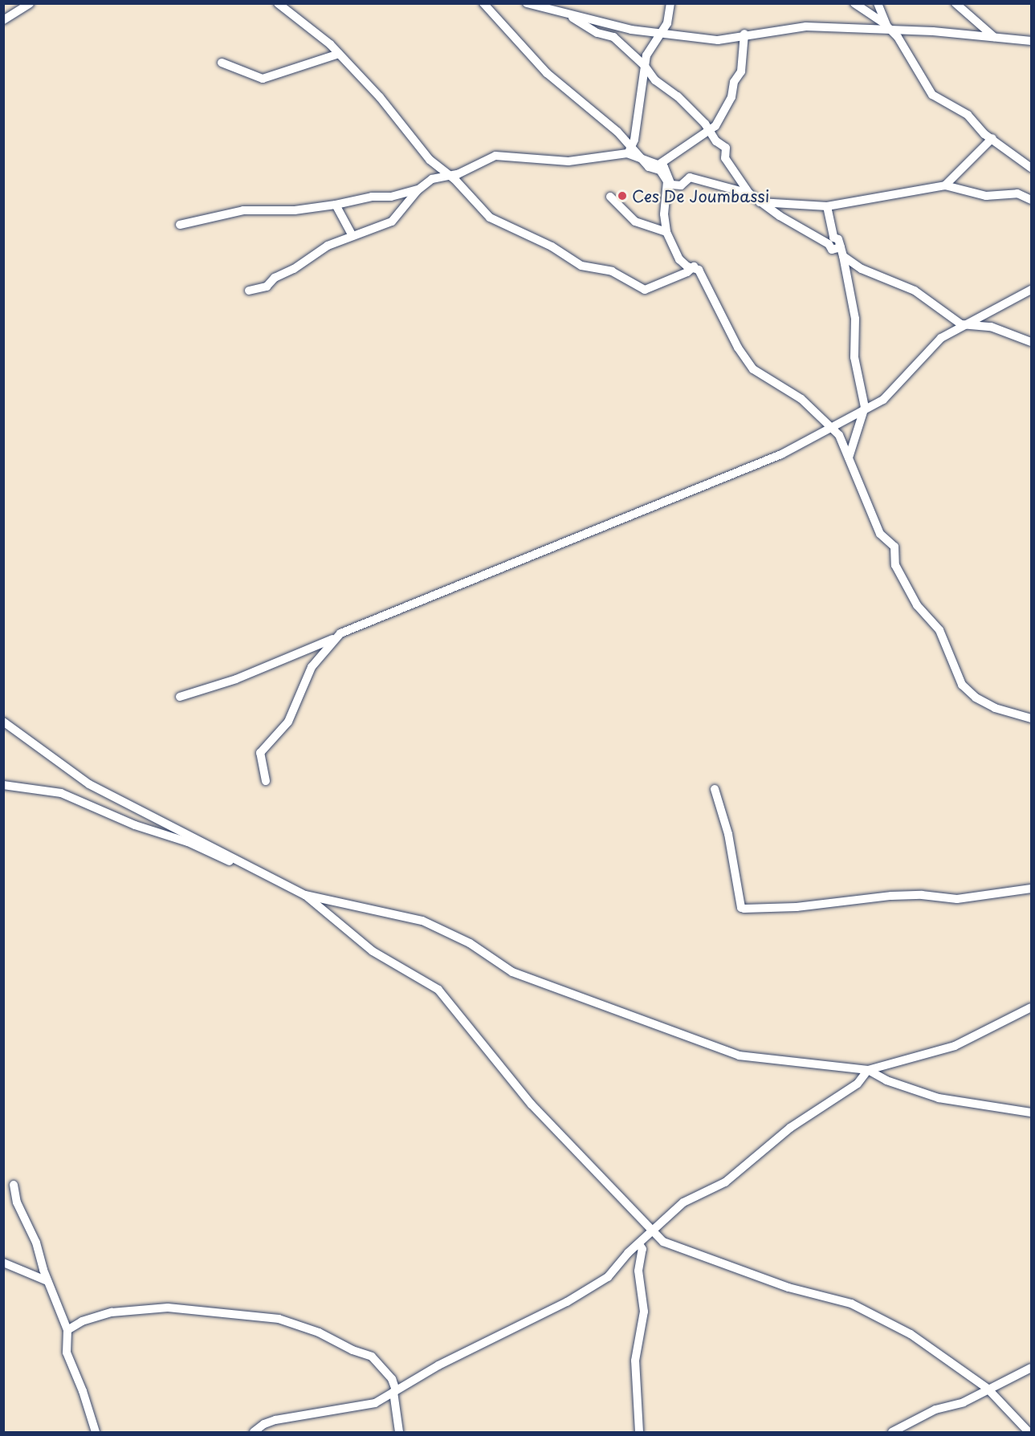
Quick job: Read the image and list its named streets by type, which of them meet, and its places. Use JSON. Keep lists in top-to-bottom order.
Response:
{
  "places": ["Ces De Joumbassi"]
}
